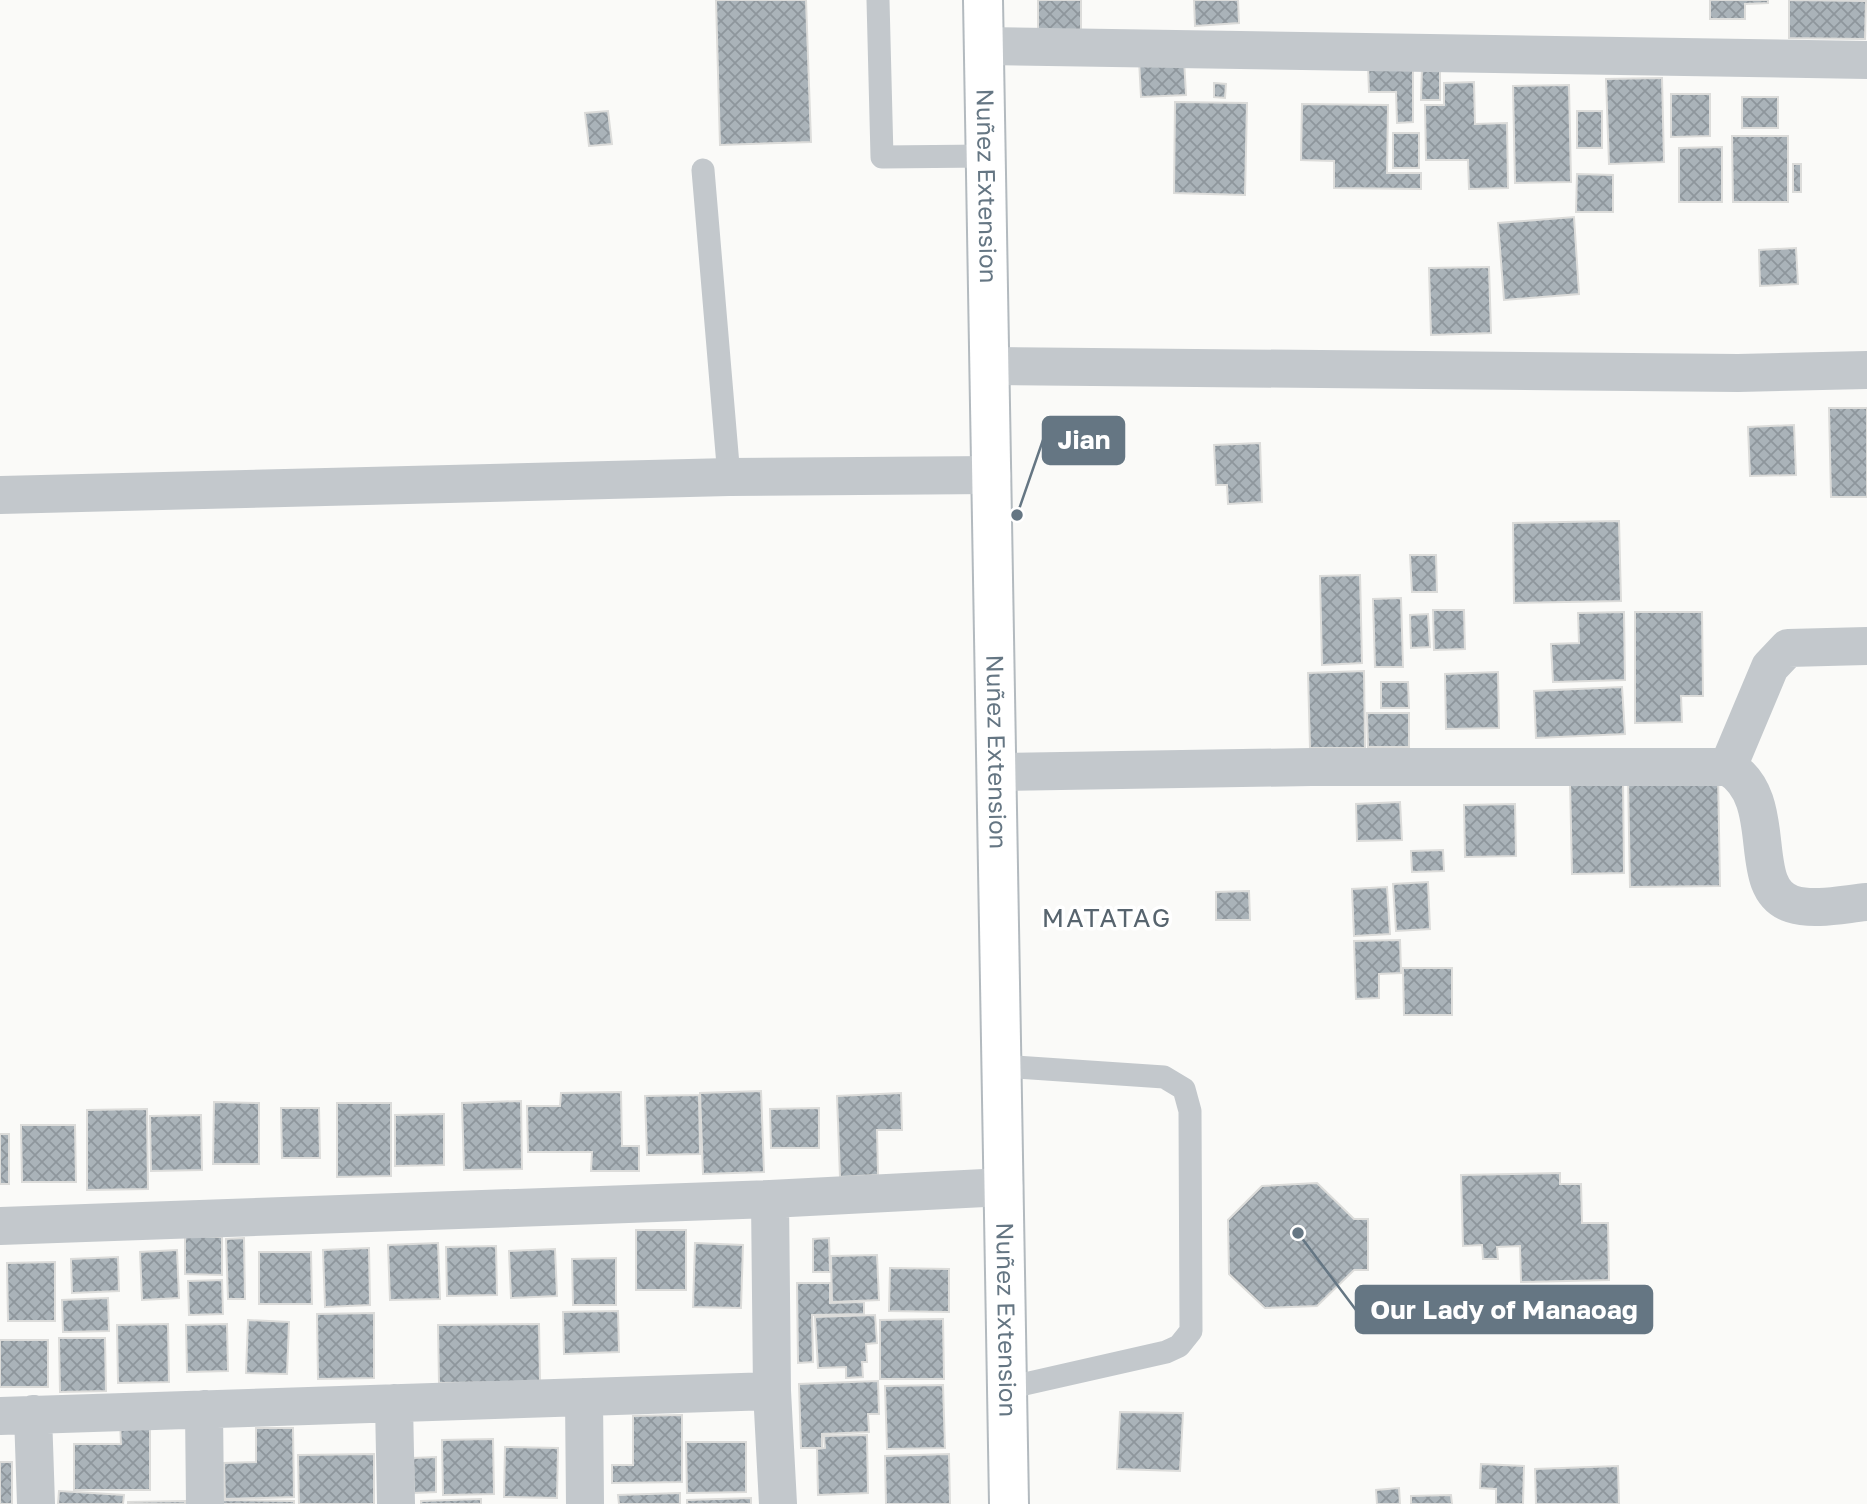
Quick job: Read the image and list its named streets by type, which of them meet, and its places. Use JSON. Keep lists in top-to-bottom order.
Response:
{
  "streets": {
    "street": ["Nuñez Extension"]
  },
  "districts": ["MATATAG"],
  "places": ["Jian", "Our Lady of Manaoag"]
}
